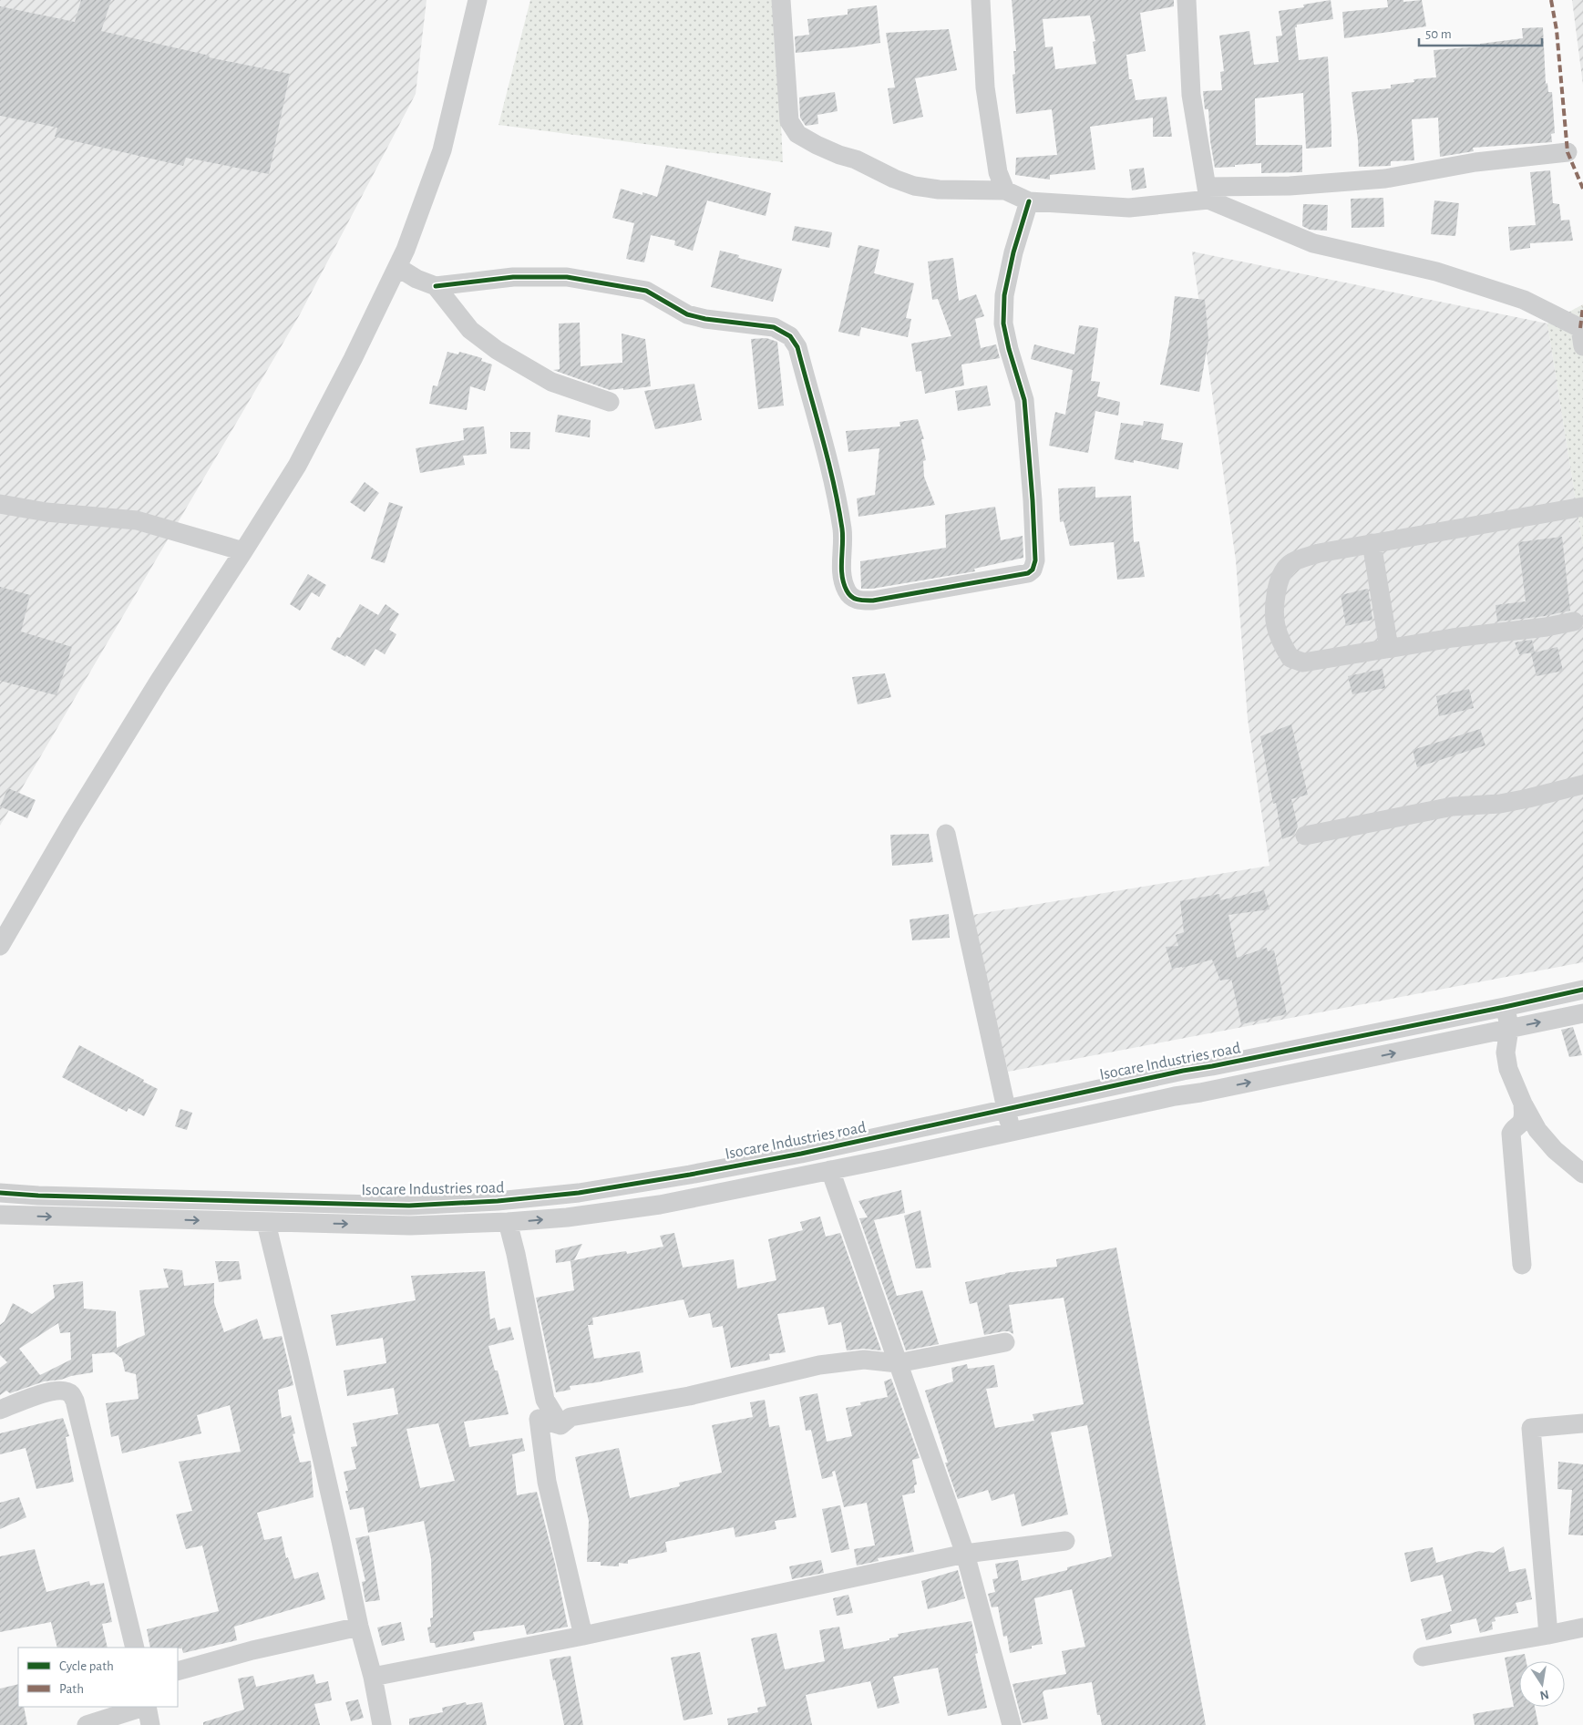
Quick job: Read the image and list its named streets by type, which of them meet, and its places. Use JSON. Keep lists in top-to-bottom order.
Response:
{
  "streets": {
    "street": ["Isocare Industries road"]
  },
  "legend": ["Cycle path", "Path"],
  "scale_bar": "50 m",
  "north": "bottom"
}
